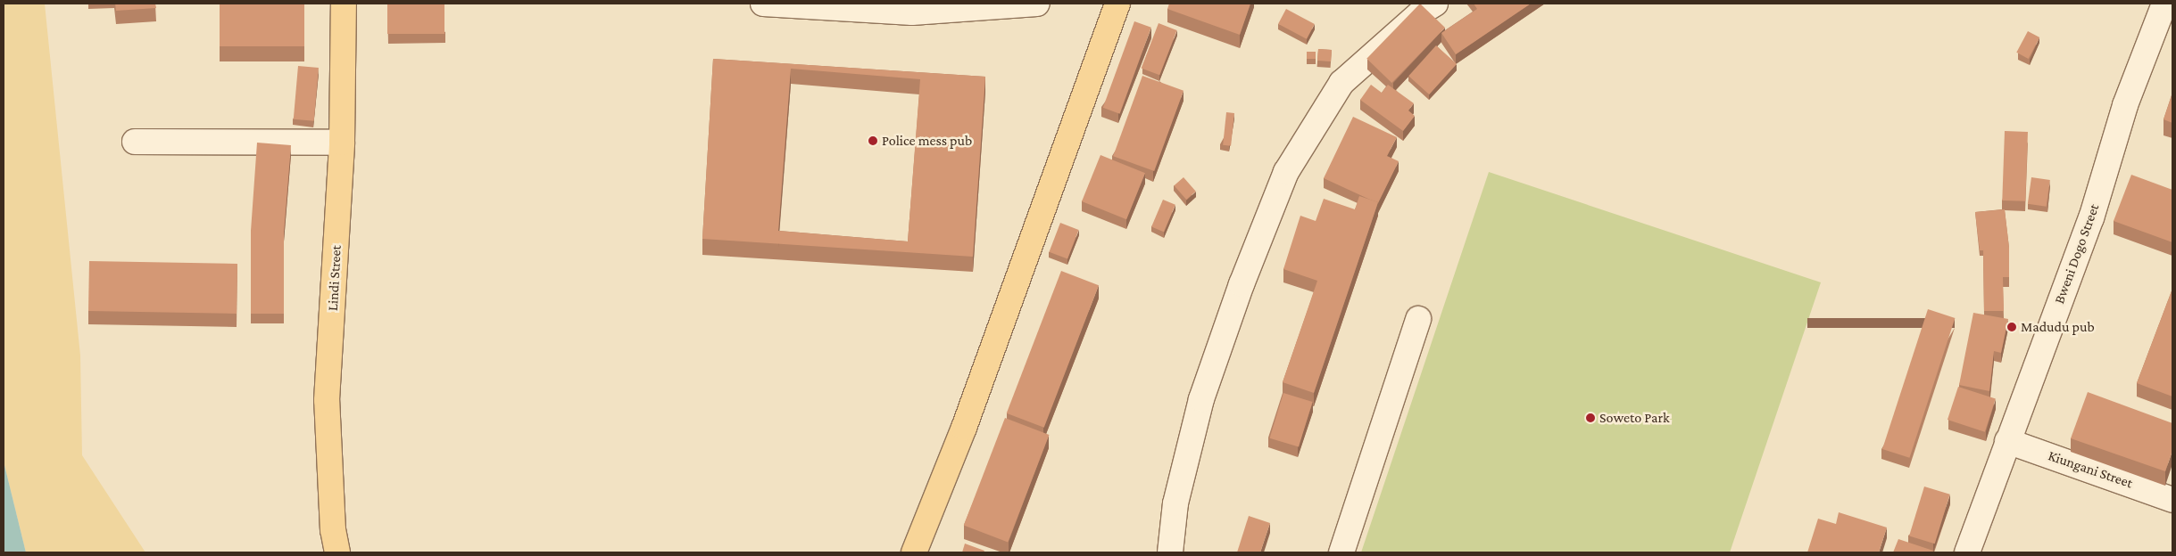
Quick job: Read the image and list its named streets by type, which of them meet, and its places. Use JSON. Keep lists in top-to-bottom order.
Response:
{
  "streets": {
    "main road": ["Lindi Street"],
    "street": ["Bweni Dogo Street", "Kiungani Street"]
  },
  "crossings": [
    ["Bweni Dogo Street", "Kiungani Street"]
  ],
  "places": ["Police mess pub", "Madudu pub", "Soweto Park"]
}
